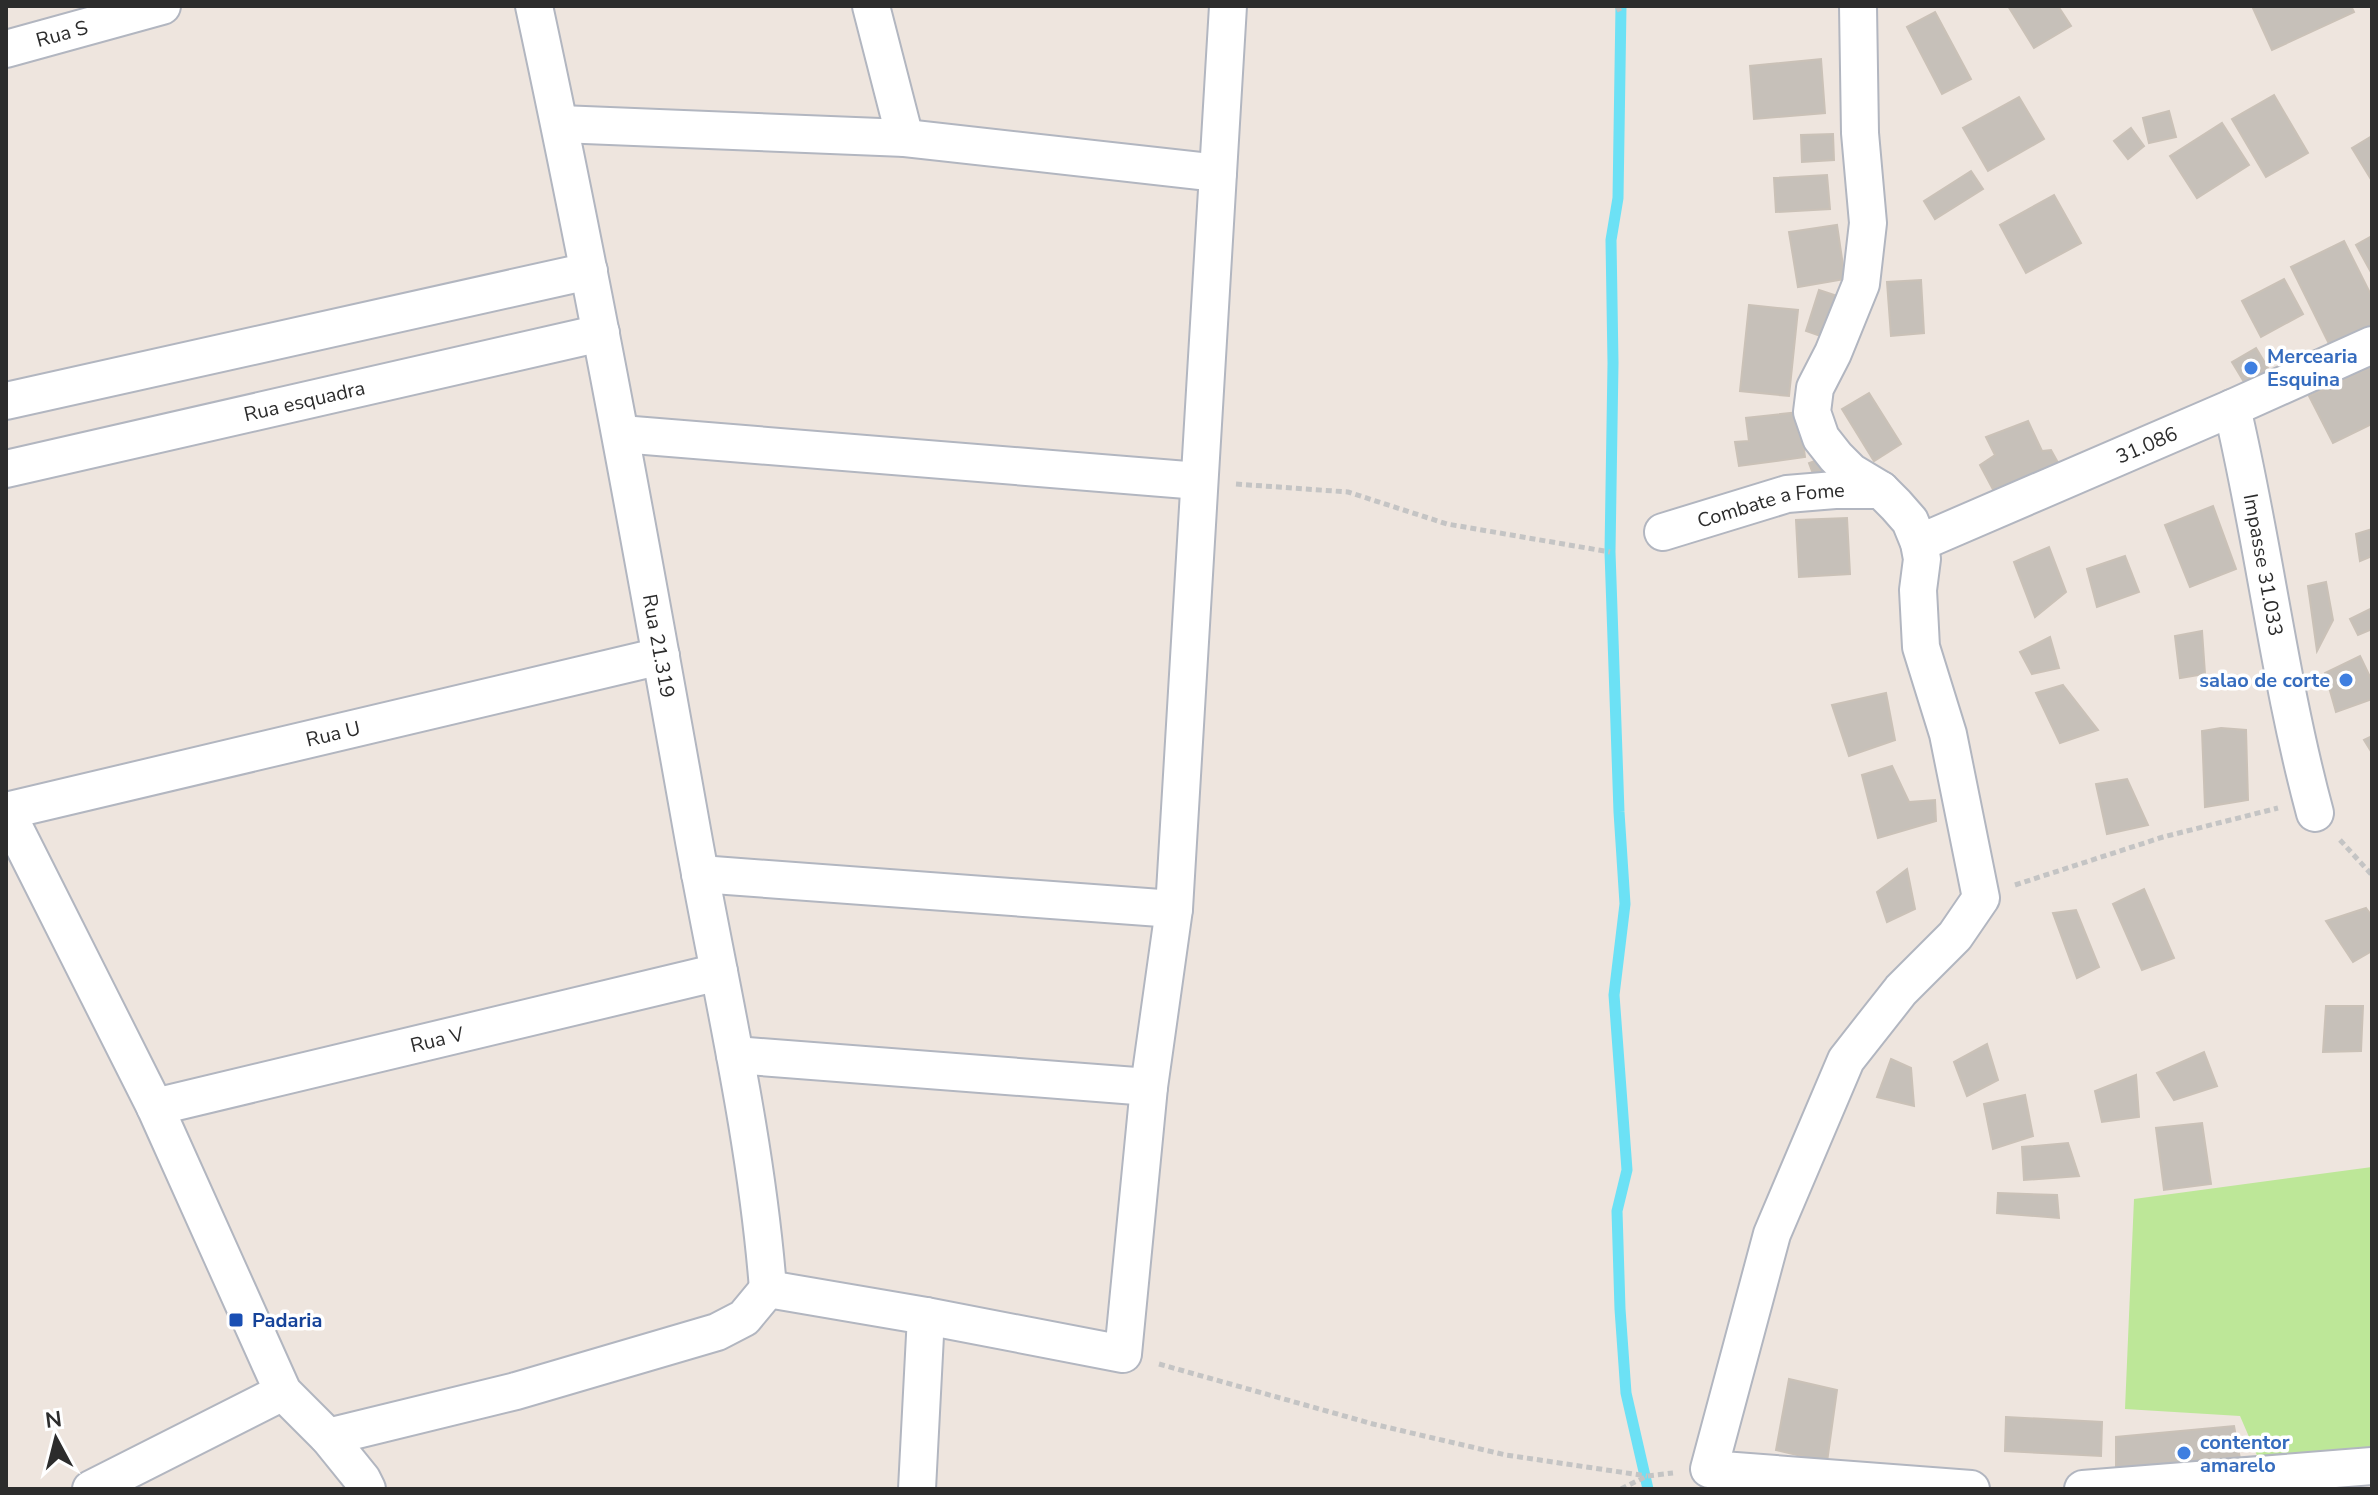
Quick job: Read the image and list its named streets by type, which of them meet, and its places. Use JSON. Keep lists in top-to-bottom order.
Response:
{
  "streets": {
    "street": [
      "Rua S",
      "Rua esquadra",
      "31.086",
      "Combate a Fome",
      "Impasse 31.033",
      "Rua 21.319",
      "Rua U",
      "Rua V"
    ]
  },
  "crossings": [
    ["Rua esquadra", "Rua 21.319"],
    ["31.086", "Impasse 31.033"],
    ["Rua 21.319", "Rua U"],
    ["Rua 21.319", "Rua V"]
  ],
  "places": {
    "other": ["Mercearia Esquina", "salao de corte", "contentor amarelo"],
    "transit": ["Padaria"]
  },
  "north": "top"
}
